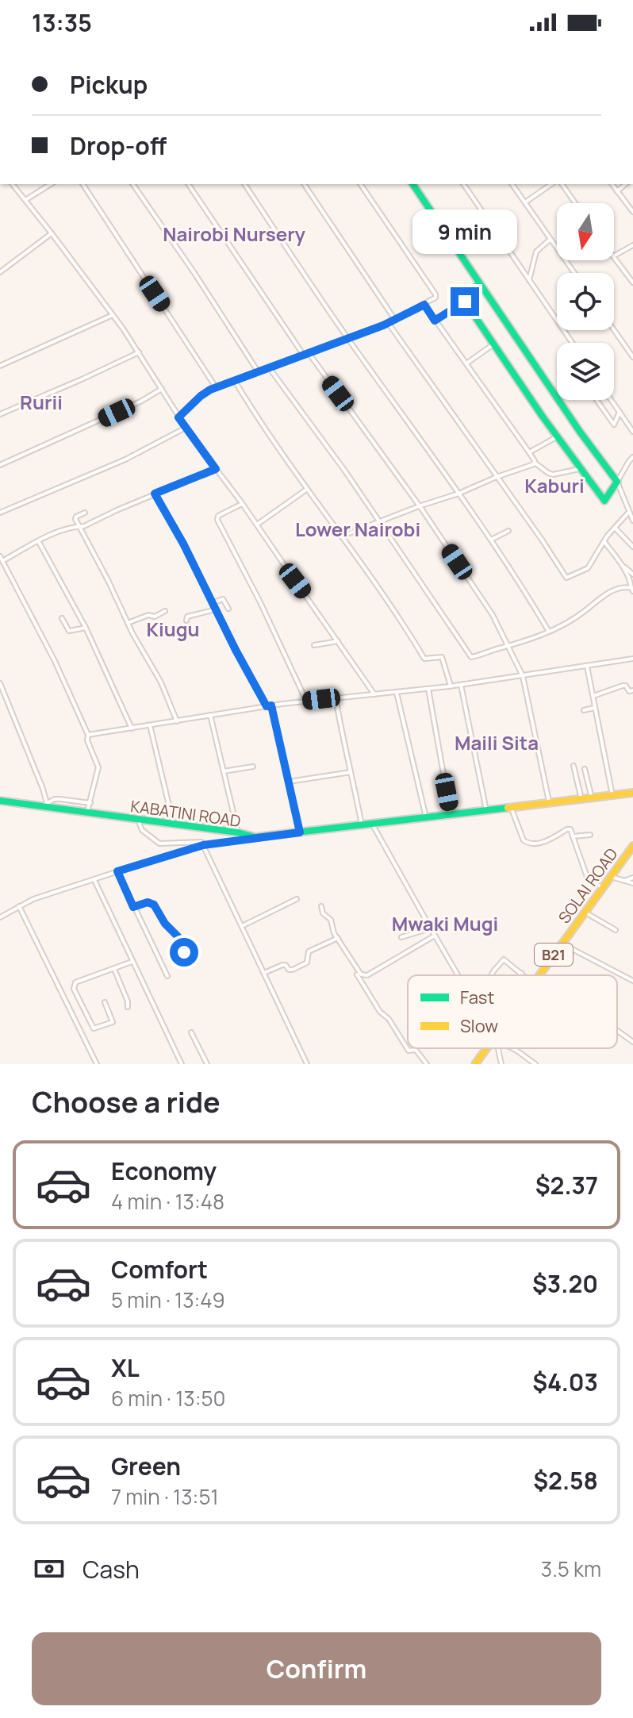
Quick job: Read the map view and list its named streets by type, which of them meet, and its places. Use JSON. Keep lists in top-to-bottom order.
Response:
{
  "streets": {
    "main road": ["KABATINI ROAD", "SOLAI ROAD", "B21"]
  },
  "districts": [
    "Nairobi Nursery",
    "Rurii",
    "Kaburi",
    "Lower Nairobi",
    "Kiugu",
    "Maili Sita",
    "Mwaki Mugi"
  ],
  "legend": ["Fast", "Slow"],
  "north": "bottom",
  "page": {
    "status": "13:35",
    "banner": ["Pickup", "Drop-off"],
    "bubble": "9 min",
    "heading": "Choose a ride",
    "list": [
      {
        "name": "Economy",
        "note": "4 min · 13:48",
        "value": "$2.37"
      },
      {
        "name": "Comfort",
        "note": "5 min · 13:49",
        "value": "$3.20"
      },
      {
        "name": "XL",
        "note": "6 min · 13:50",
        "value": "$4.03"
      },
      {
        "name": "Green",
        "note": "7 min · 13:51",
        "value": "$2.58"
      }
    ],
    "pay": ["Cash", "3.5 km"],
    "buttons": "Confirm"
  }
}
